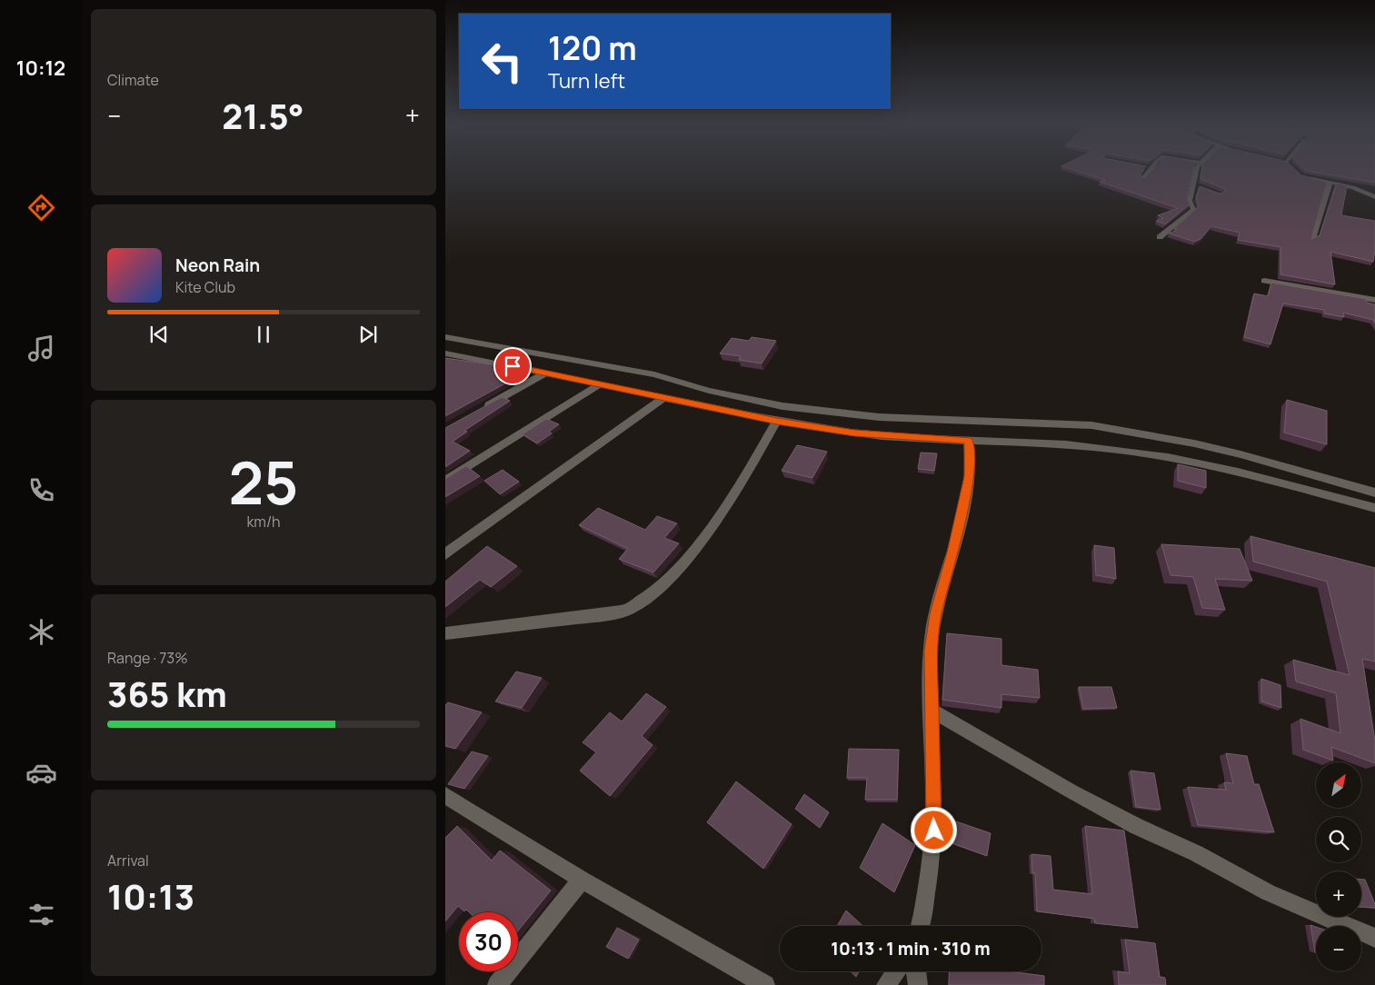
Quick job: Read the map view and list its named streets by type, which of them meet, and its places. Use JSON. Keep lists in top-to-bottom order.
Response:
{
  "north": "top right",
  "page": {
    "tabs": "10:12",
    "tile": [
      "Climate",
      ["25", "km/h"],
      ["Range · 73%", "365 km"],
      ["Arrival", "10:13"]
    ],
    "turn": ["120 m", "Turn left"],
    "heat": ["−", "21.5°", "+"],
    "song": ["Neon Rain", "Kite Club"],
    "map_buttons": ["+", "−"],
    "limit": "30",
    "trip": "10:13 · 1 min · 310 m"
  }
}
